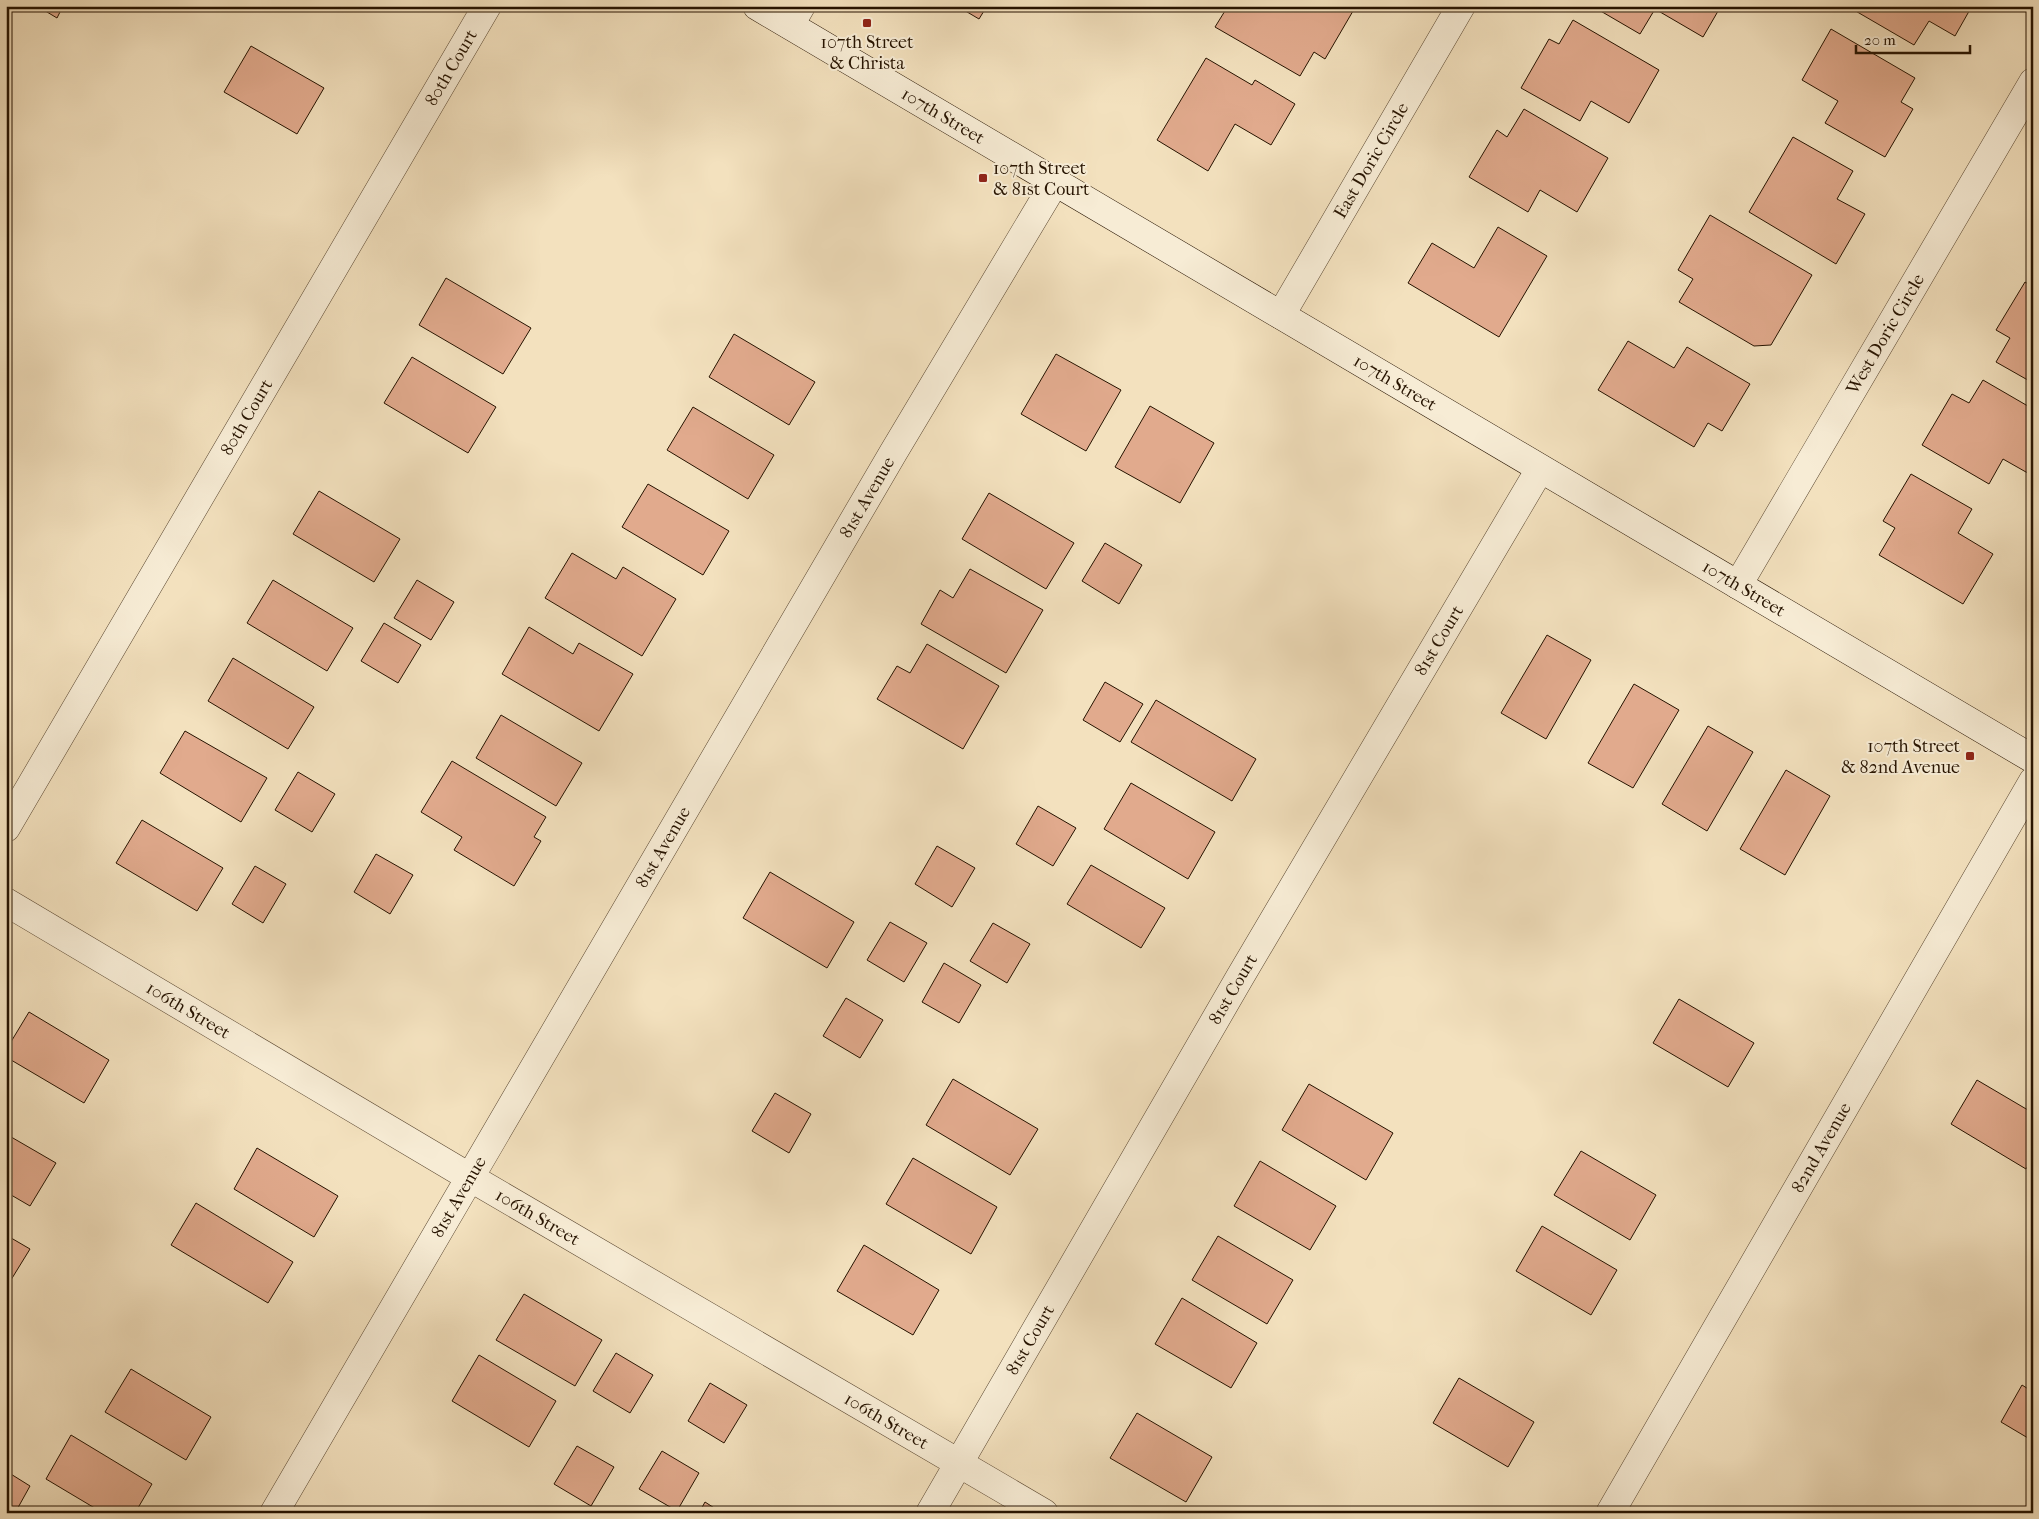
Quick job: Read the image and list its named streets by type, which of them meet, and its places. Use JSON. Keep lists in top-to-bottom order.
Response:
{
  "streets": {
    "street": [
      "80th Court",
      "107th Street",
      "East Doric Circle",
      "West Doric Circle",
      "81st Avenue",
      "81st Court",
      "106th Street",
      "82nd Avenue"
    ]
  },
  "crossings": [
    ["107th Street", "East Doric Circle"],
    ["107th Street", "West Doric Circle"],
    ["107th Street", "81st Avenue"],
    ["107th Street", "81st Court"],
    ["81st Avenue", "106th Street"],
    ["81st Court", "106th Street"]
  ],
  "places": {
    "transit": ["107th Street & Christa", "107th Street & 81st Court", "107th Street & 82nd Avenue"]
  },
  "scale_bar": "20 m"
}
